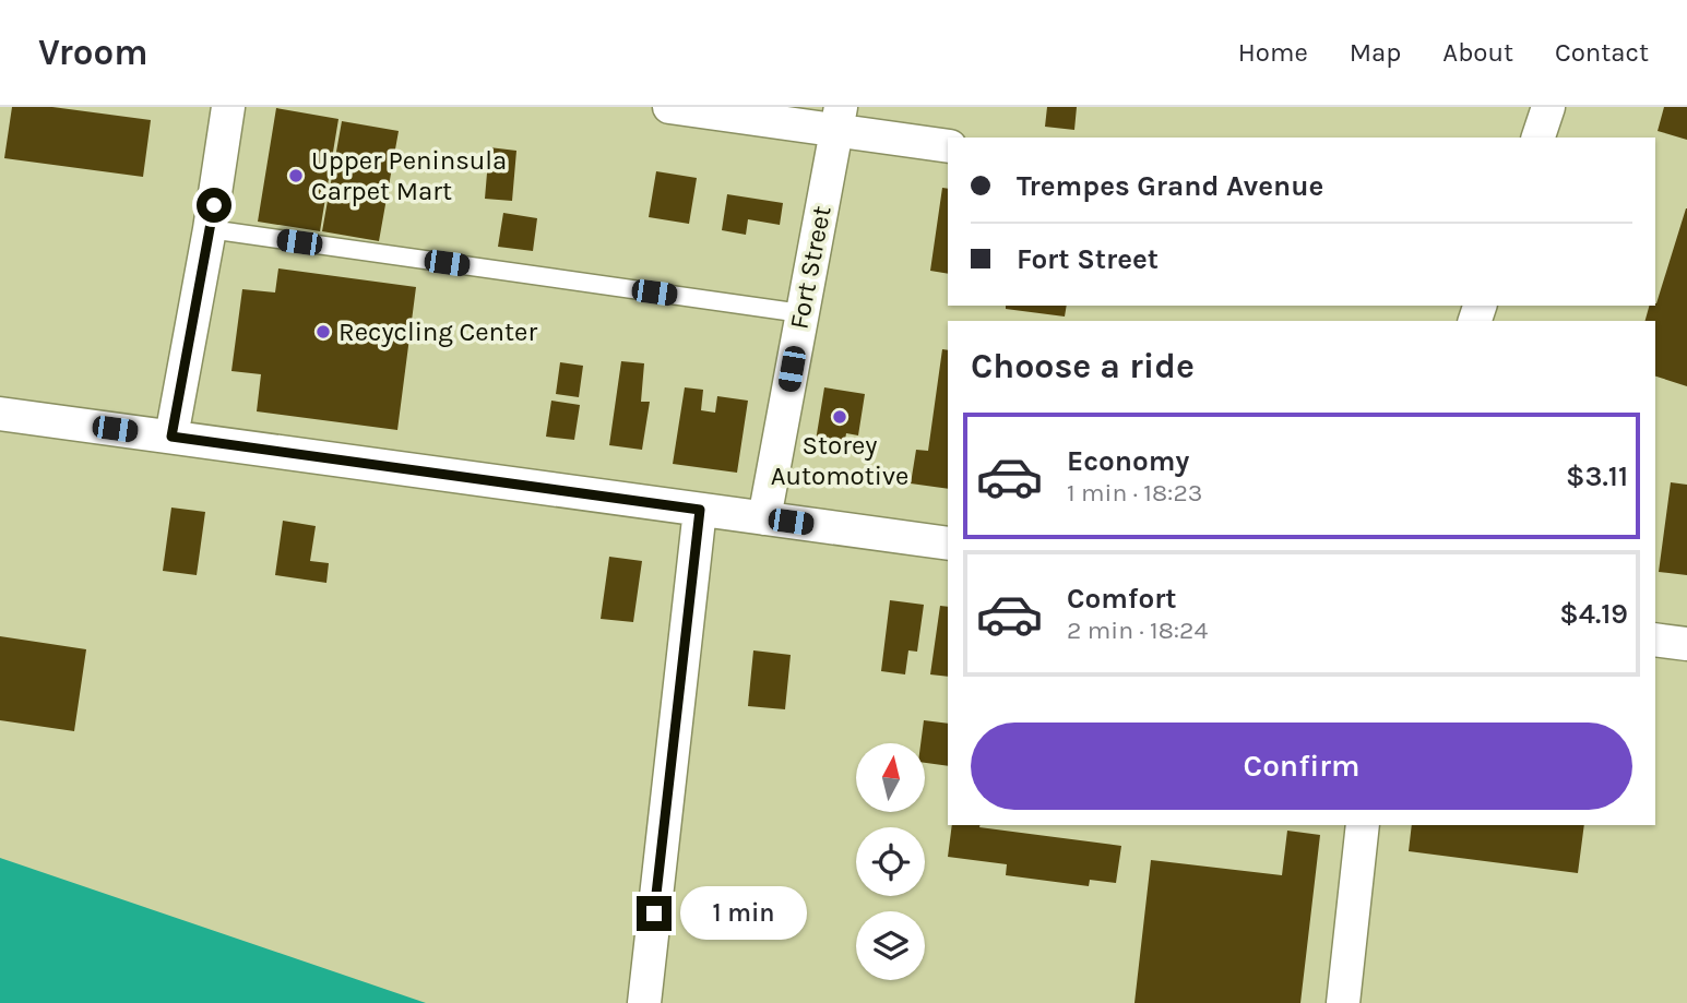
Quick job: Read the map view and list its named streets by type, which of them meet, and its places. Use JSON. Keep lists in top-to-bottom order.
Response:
{
  "streets": {
    "street": ["Fort Street"]
  },
  "places": ["Upper Peninsula Carpet Mart", "Recycling Center", "Storey Automotive"],
  "north": "top",
  "page": {
    "header": "Vroom",
    "nav": [
      "Home",
      "Map",
      "About",
      "Contact"
    ],
    "banner": ["Trempes Grand Avenue", "Fort Street"],
    "heading": "Choose a ride",
    "list": [
      {
        "name": "Economy",
        "note": "1 min · 18:23",
        "value": "$3.11"
      },
      {
        "name": "Comfort",
        "note": "2 min · 18:24",
        "value": "$4.19"
      }
    ],
    "buttons": "Confirm",
    "bubble": "1 min"
  }
}
